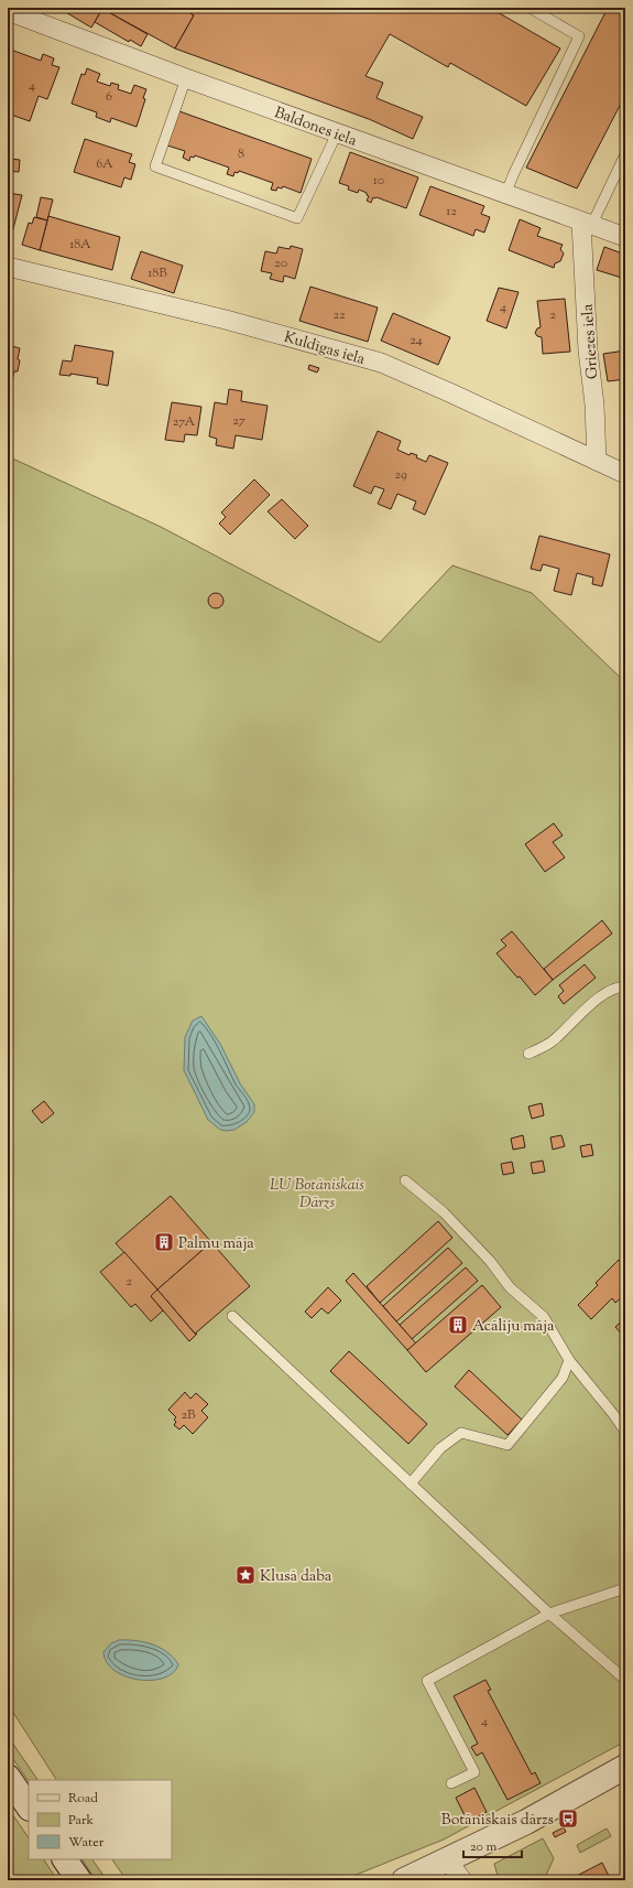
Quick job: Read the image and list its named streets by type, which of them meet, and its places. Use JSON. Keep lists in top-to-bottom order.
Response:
{
  "streets": {
    "street": ["Baldones iela", "Griezes iela", "Kuldīgas iela"]
  },
  "crossings": [
    ["Baldones iela", "Griezes iela"],
    ["Griezes iela", "Kuldīgas iela"]
  ],
  "parks": ["LU Botāniskais Dārzs"],
  "places": {
    "building": ["Palmu māja", "Acāliju māja"],
    "place": ["Klusā daba"],
    "bus stop": ["Botāniskais dārzs"]
  },
  "house_numbers": [
    "4",
    "6",
    "8",
    "6A",
    "10",
    "12",
    "18A",
    "20",
    "18B",
    "4",
    "22",
    "2",
    "24",
    "27",
    "27A",
    "29",
    "2",
    "2B",
    "4"
  ],
  "legend": ["Road", "Park", "Water"],
  "scale_bar": "20 m"
}
